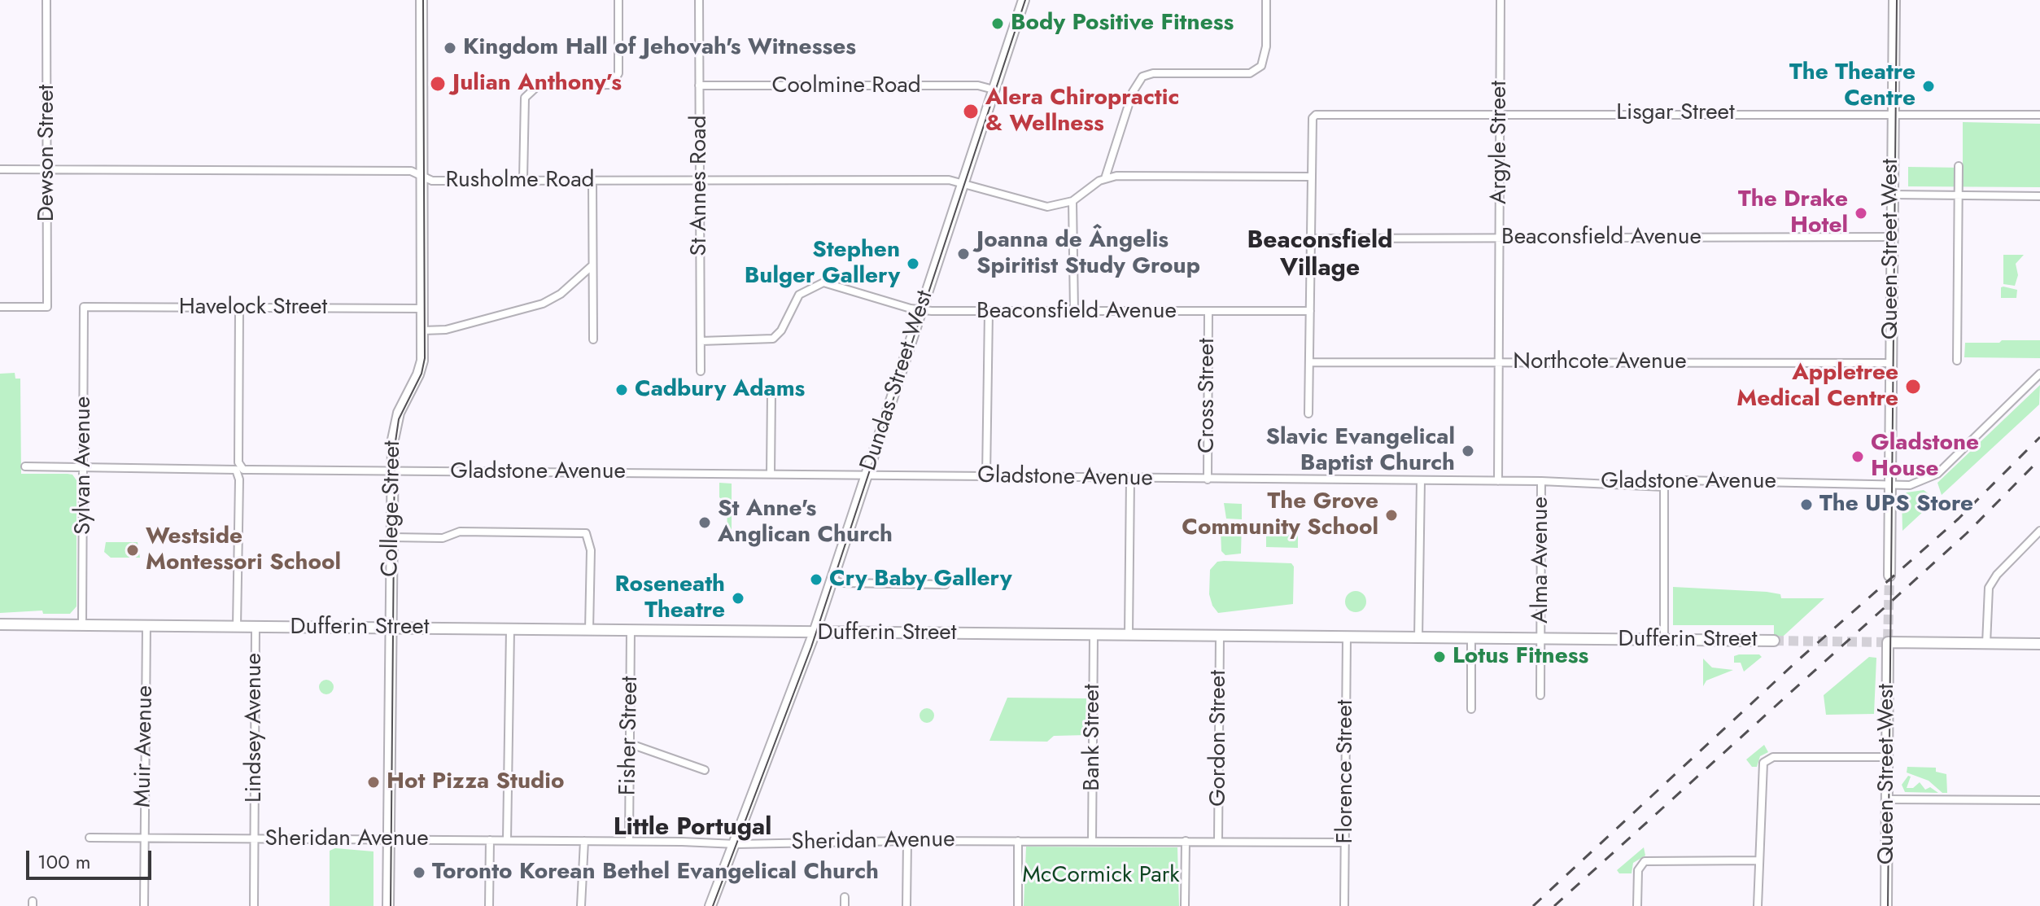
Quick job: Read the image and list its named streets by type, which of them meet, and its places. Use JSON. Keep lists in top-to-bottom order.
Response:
{
  "streets": {
    "main road": [
      "Queen Street West",
      "Dundas Street West",
      "College Street",
      "Dufferin Street"
    ],
    "street": [
      "Coolmine Road",
      "Lisgar Street",
      "Argyle Street",
      "Dewson Street",
      "Rusholme Road",
      "St Annes Road",
      "Beaconsfield Avenue",
      "Havelock Street",
      "Northcote Avenue",
      "Cross Street",
      "Sylvan Avenue",
      "Gladstone Avenue",
      "Alma Avenue",
      "Lindsey Avenue",
      "Fisher Street",
      "Bank Street",
      "Gordon Street",
      "Muir Avenue",
      "Florence Street",
      "Sheridan Avenue"
    ]
  },
  "crossings": [
    ["Coolmine Road", "St Annes Road"],
    ["Coolmine Road", "Dundas Street West"],
    ["Lisgar Street", "Argyle Street"],
    ["Lisgar Street", "Queen Street West"],
    ["Argyle Street", "Beaconsfield Avenue"],
    ["Argyle Street", "Northcote Avenue"],
    ["Argyle Street", "Gladstone Avenue"],
    ["Dewson Street", "Rusholme Road"],
    ["Rusholme Road", "St Annes Road"],
    ["Rusholme Road", "Dundas Street West"],
    ["Rusholme Road", "College Street"],
    ["St Annes Road", "Beaconsfield Avenue"],
    ["Beaconsfield Avenue", "Queen Street West"],
    ["Beaconsfield Avenue", "Dundas Street West"],
    ["Beaconsfield Avenue", "Cross Street"],
    ["Queen Street West", "Northcote Avenue"],
    ["Queen Street West", "Gladstone Avenue"],
    ["Havelock Street", "Sylvan Avenue"],
    ["Havelock Street", "Gladstone Avenue"],
    ["Havelock Street", "College Street"],
    ["Dundas Street West", "Gladstone Avenue"],
    ["Dundas Street West", "Dufferin Street"],
    ["Dundas Street West", "Sheridan Avenue"],
    ["Cross Street", "Gladstone Avenue"],
    ["Sylvan Avenue", "Dufferin Street"],
    ["Sylvan Avenue", "Lindsey Avenue"],
    ["Gladstone Avenue", "College Street"],
    ["Gladstone Avenue", "Alma Avenue"],
    ["College Street", "Dufferin Street"],
    ["College Street", "Sheridan Avenue"],
    ["Alma Avenue", "Dufferin Street"],
    ["Dufferin Street", "Lindsey Avenue"],
    ["Dufferin Street", "Fisher Street"],
    ["Dufferin Street", "Bank Street"],
    ["Dufferin Street", "Gordon Street"],
    ["Dufferin Street", "Muir Avenue"],
    ["Dufferin Street", "Florence Street"],
    ["Lindsey Avenue", "Sheridan Avenue"],
    ["Fisher Street", "Sheridan Avenue"],
    ["Bank Street", "Sheridan Avenue"],
    ["Gordon Street", "Sheridan Avenue"],
    ["Muir Avenue", "Sheridan Avenue"],
    ["Florence Street", "Sheridan Avenue"]
  ],
  "districts": ["Beaconsfield Village", "Little Portugal"],
  "parks": ["McCormick Park"],
  "places": [
    "Body Positive Fitness",
    "Kingdom Hall of Jehovah's Witnesses",
    "Julian Anthony’s",
    "The Theatre Centre",
    "Alera Chiropractic & Wellness",
    "The Drake Hotel",
    "Joanna de Ângelis Spiritist Study Group",
    "Stephen Bulger Gallery",
    "Appletree Medical Centre",
    "Cadbury Adams",
    "Slavic Evangelical Baptist Church",
    "Gladstone House",
    "The UPS Store",
    "The Grove Community School",
    "St Anne's Anglican Church",
    "Westside Montessori School",
    "Cry Baby Gallery",
    "Roseneath Theatre",
    "Lotus Fitness",
    "Hot Pizza Studio",
    "Toronto Korean Bethel Evangelical Church"
  ],
  "scale_bar": "100 m"
}
